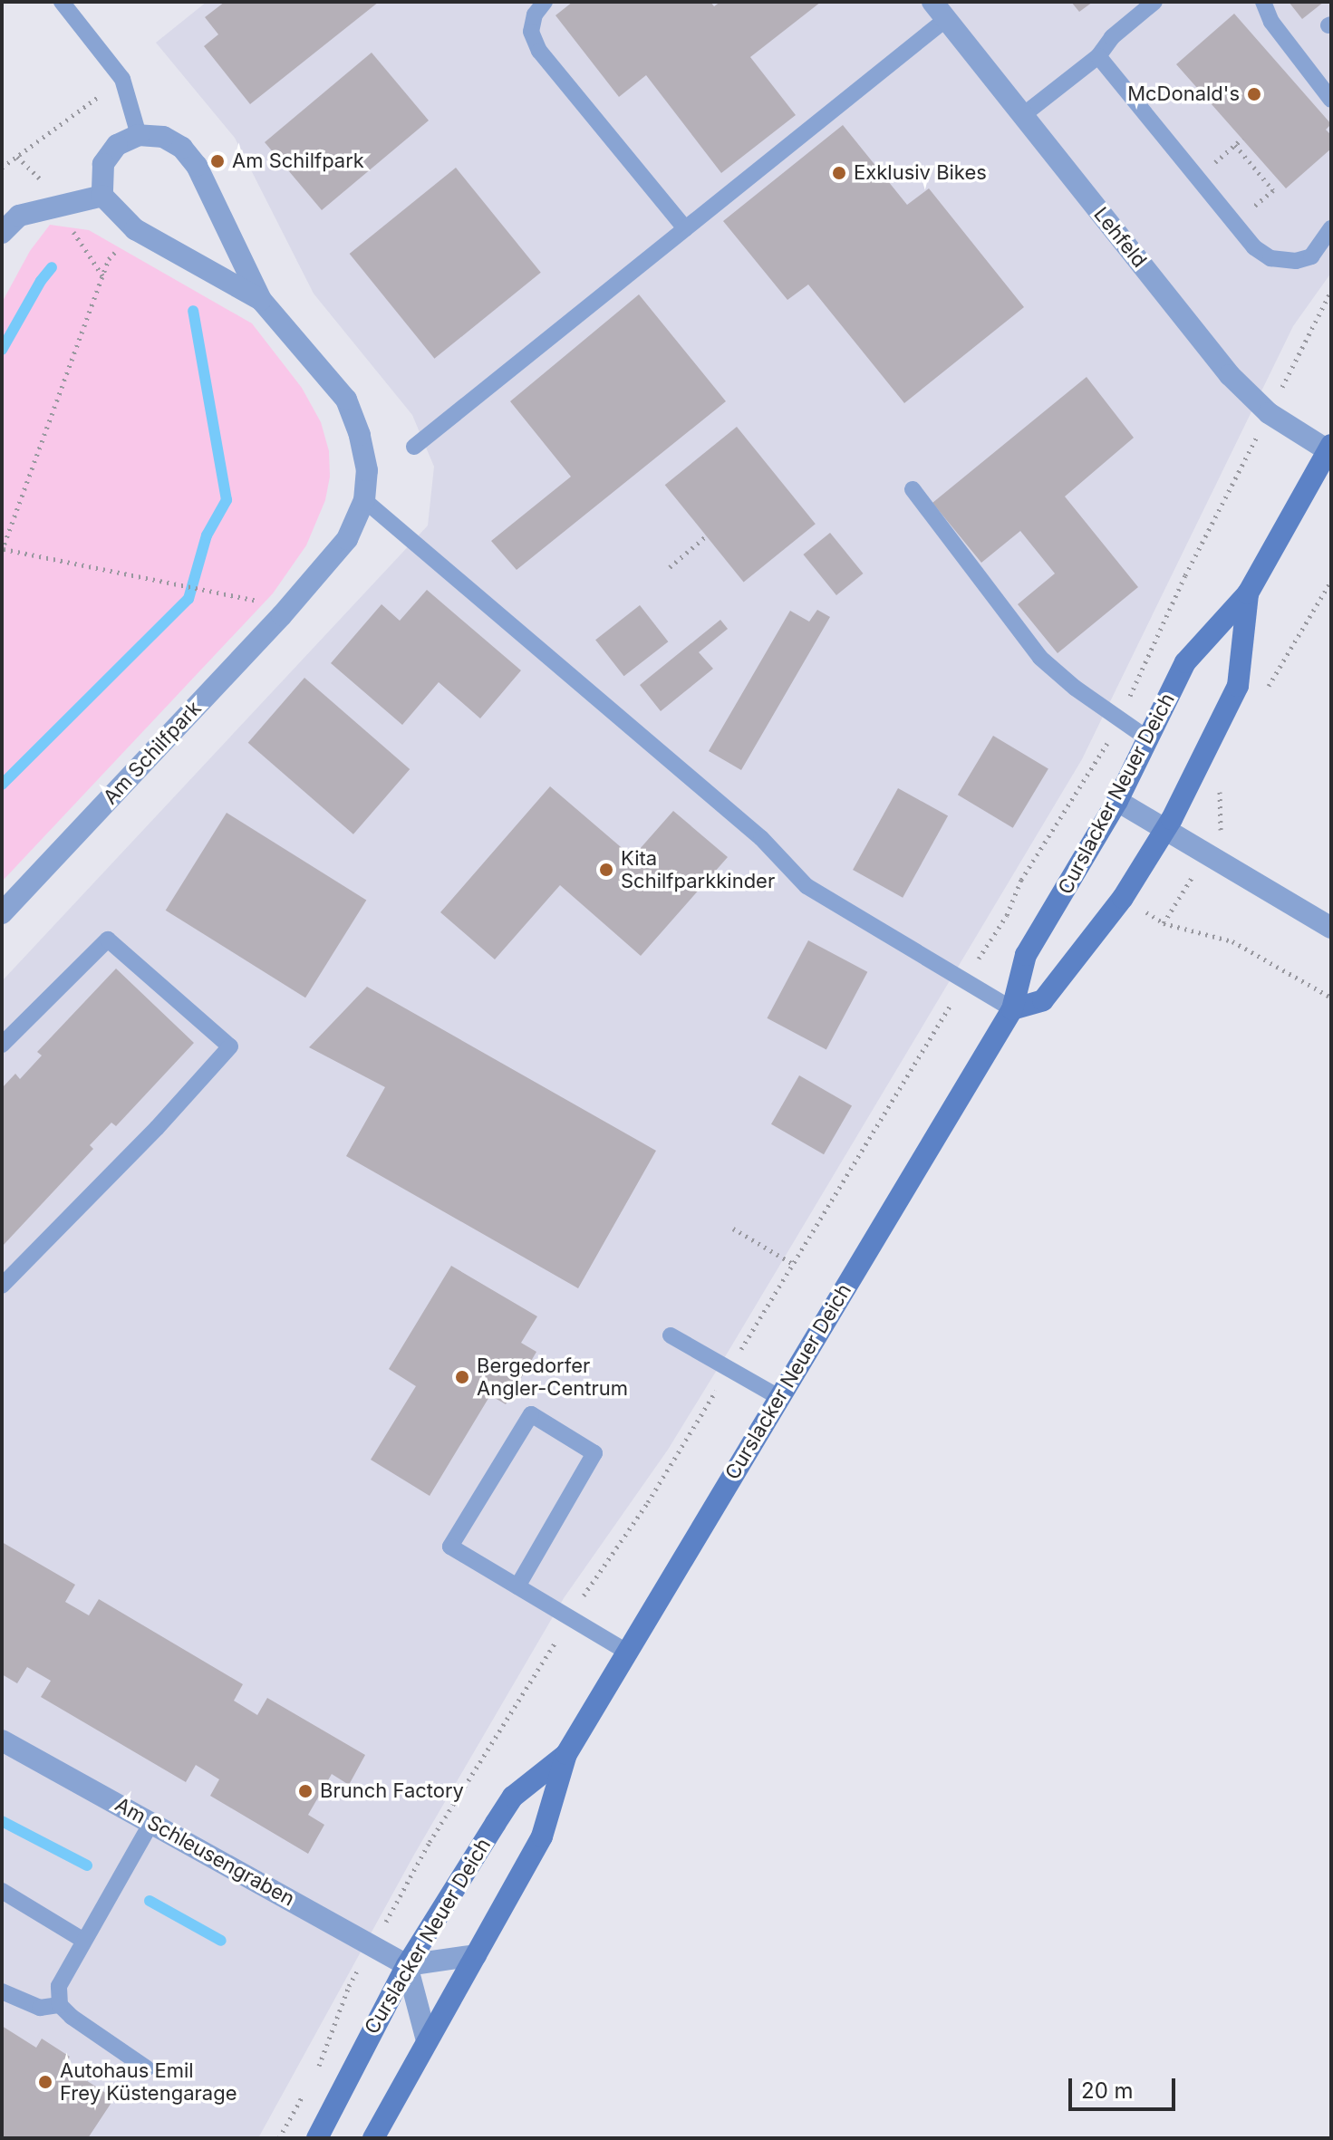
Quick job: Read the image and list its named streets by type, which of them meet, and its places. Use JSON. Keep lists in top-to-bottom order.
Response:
{
  "streets": {
    "main road": ["Curslacker Neuer Deich"],
    "street": ["Lehfeld", "Am Schilfpark", "Am Schleusengraben"]
  },
  "crossings": [
    ["Lehfeld", "Curslacker Neuer Deich"],
    ["Curslacker Neuer Deich", "Am Schleusengraben"]
  ],
  "places": [
    "McDonald's",
    "Am Schilfpark",
    "Exklusiv Bikes",
    "Kita Schilfparkkinder",
    "Bergedorfer Angler-Centrum",
    "Brunch Factory",
    "Autohaus Emil Frey Küstengarage"
  ],
  "scale_bar": "20 m"
}
